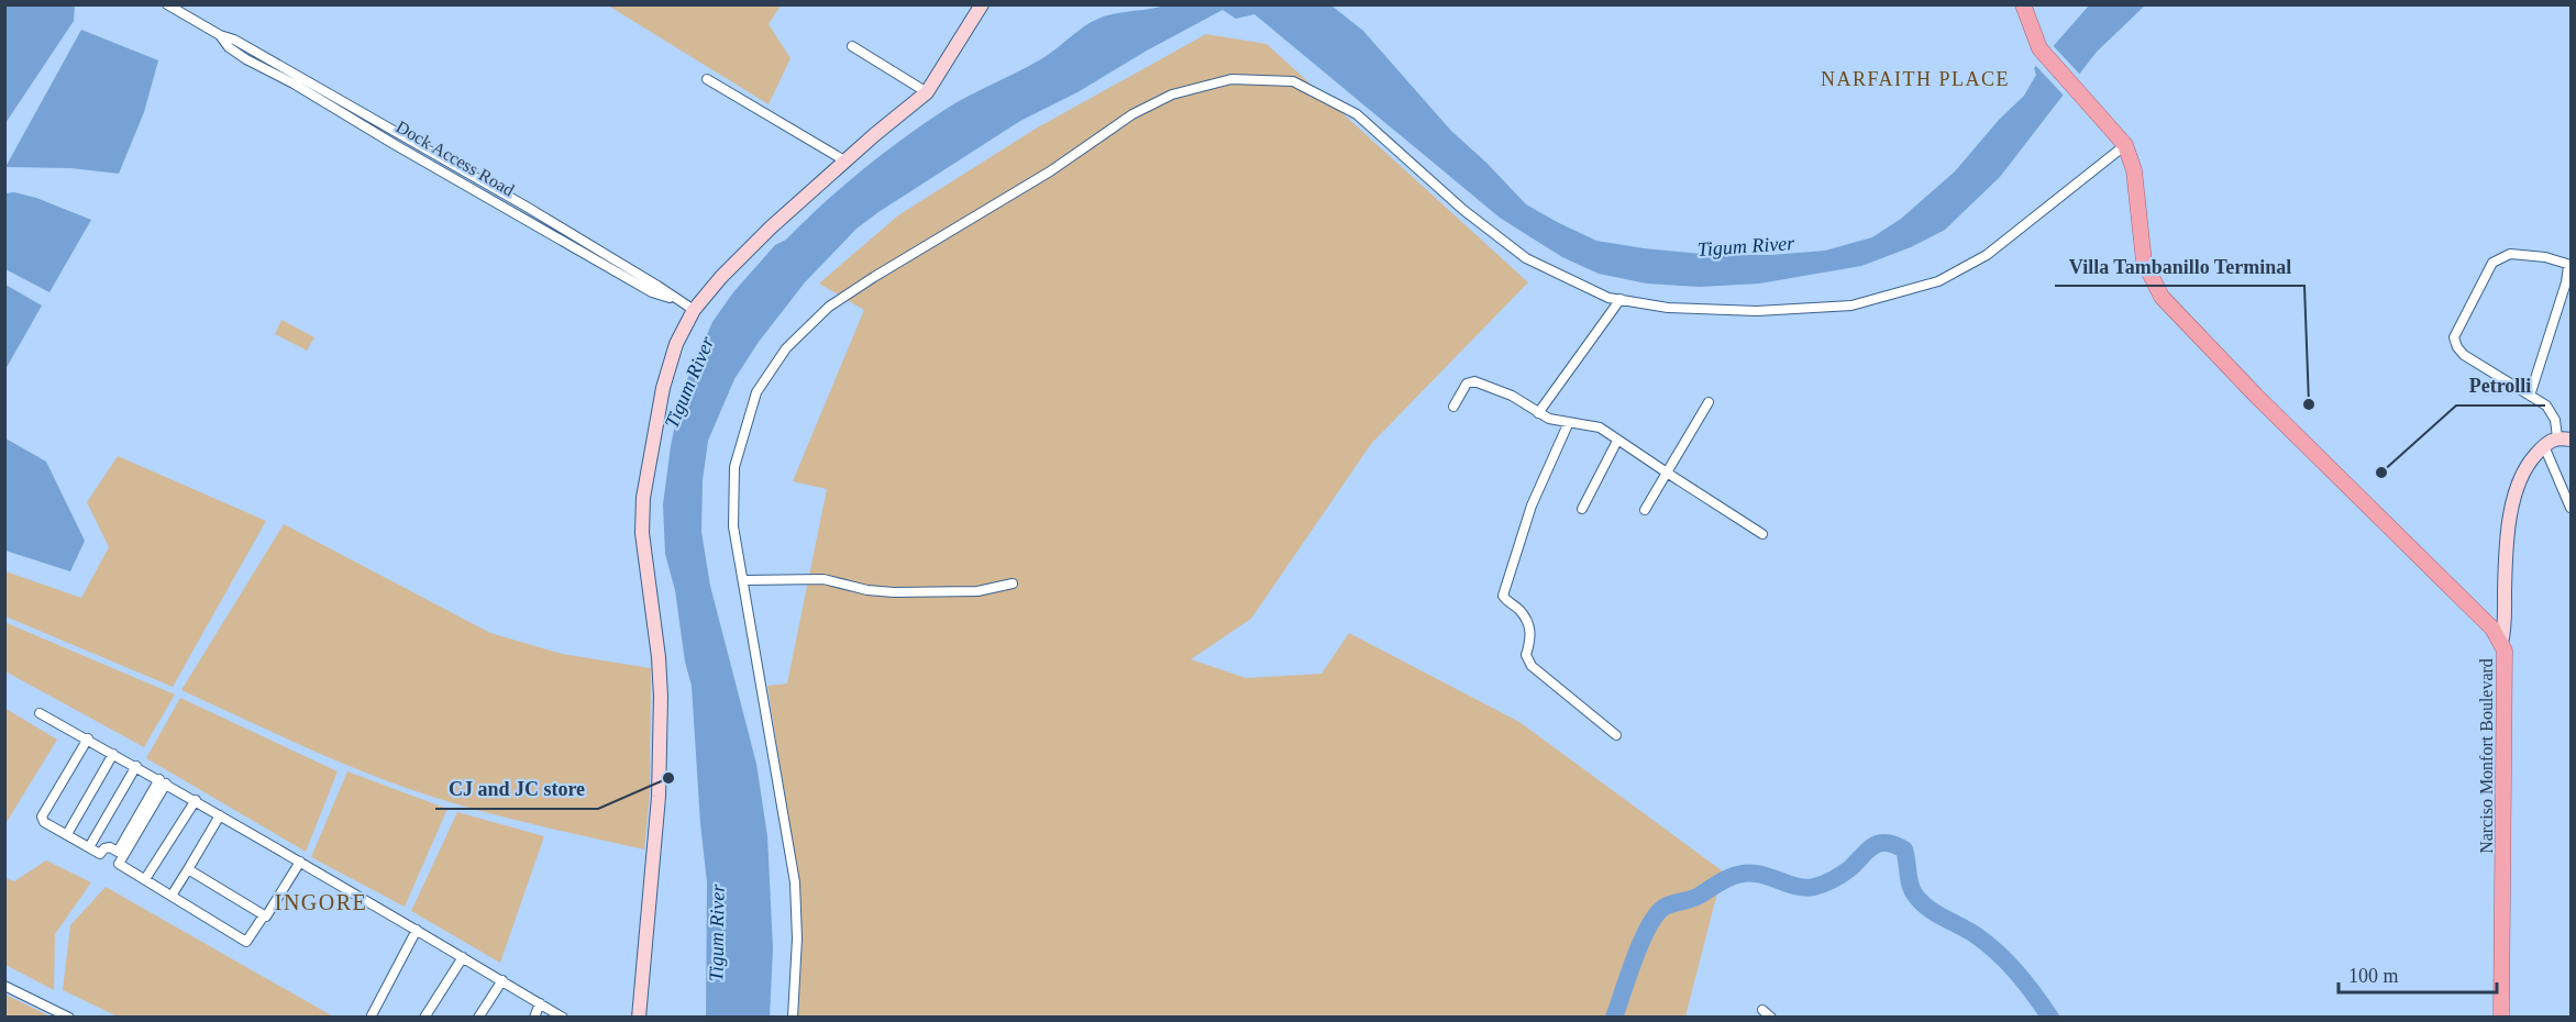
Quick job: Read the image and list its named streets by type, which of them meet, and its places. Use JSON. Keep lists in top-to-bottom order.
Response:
{
  "streets": {
    "main road": ["Narciso Monfort Boulevard"],
    "street": ["Dock Access Road"]
  },
  "districts": ["NARFAITH PLACE", "INGORE"],
  "water": ["Tigum River"],
  "places": ["Villa Tambanillo Terminal", "Petrolli", "CJ and JC store"],
  "scale_bar": "100 m"
}
